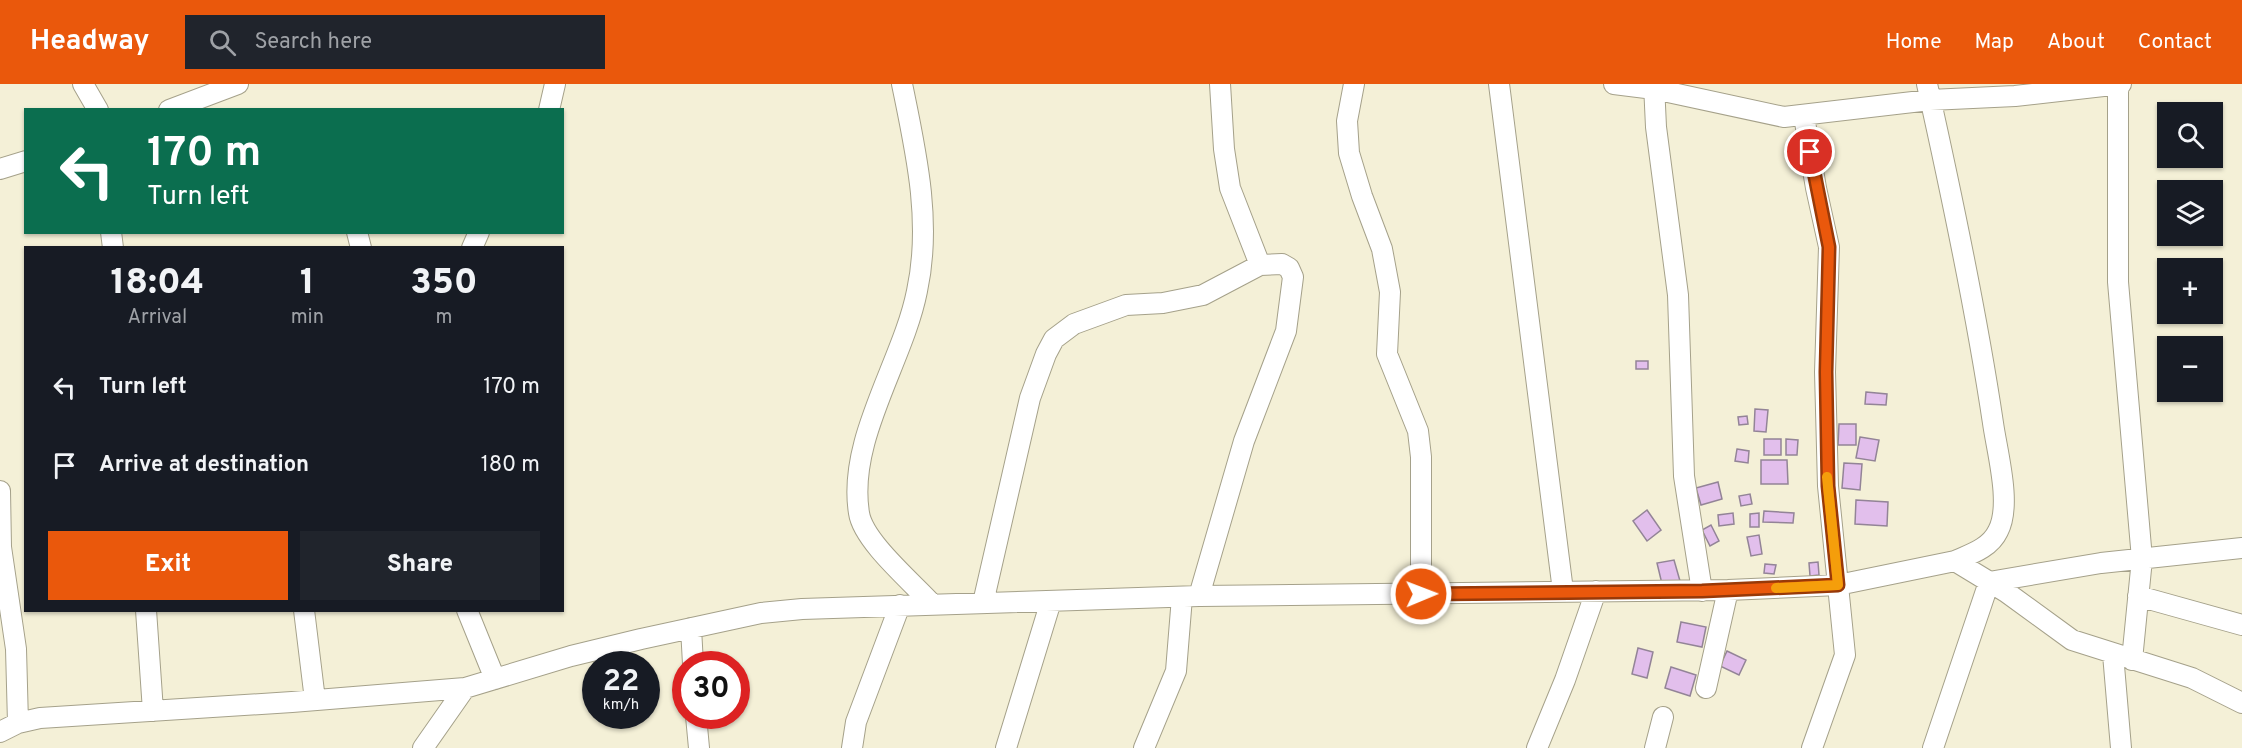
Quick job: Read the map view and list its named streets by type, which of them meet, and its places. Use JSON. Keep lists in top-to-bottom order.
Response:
{
  "page": {
    "header": "Headway",
    "search": "Search here",
    "nav": [
      "Home",
      "Map",
      "About",
      "Contact"
    ],
    "map_buttons": ["+", "−"],
    "turn": ["170 m", "Turn left"],
    "eta": [
      "18:04",
      "Arrival",
      "1",
      "min",
      "350",
      "m"
    ],
    "list": [
      {
        "name": "Turn left",
        "value": "170 m"
      },
      {
        "name": "Arrive at destination",
        "value": "180 m"
      }
    ],
    "buttons": ["Exit", "Share"],
    "speed": "22 km/h",
    "limit": "30"
  }
}
